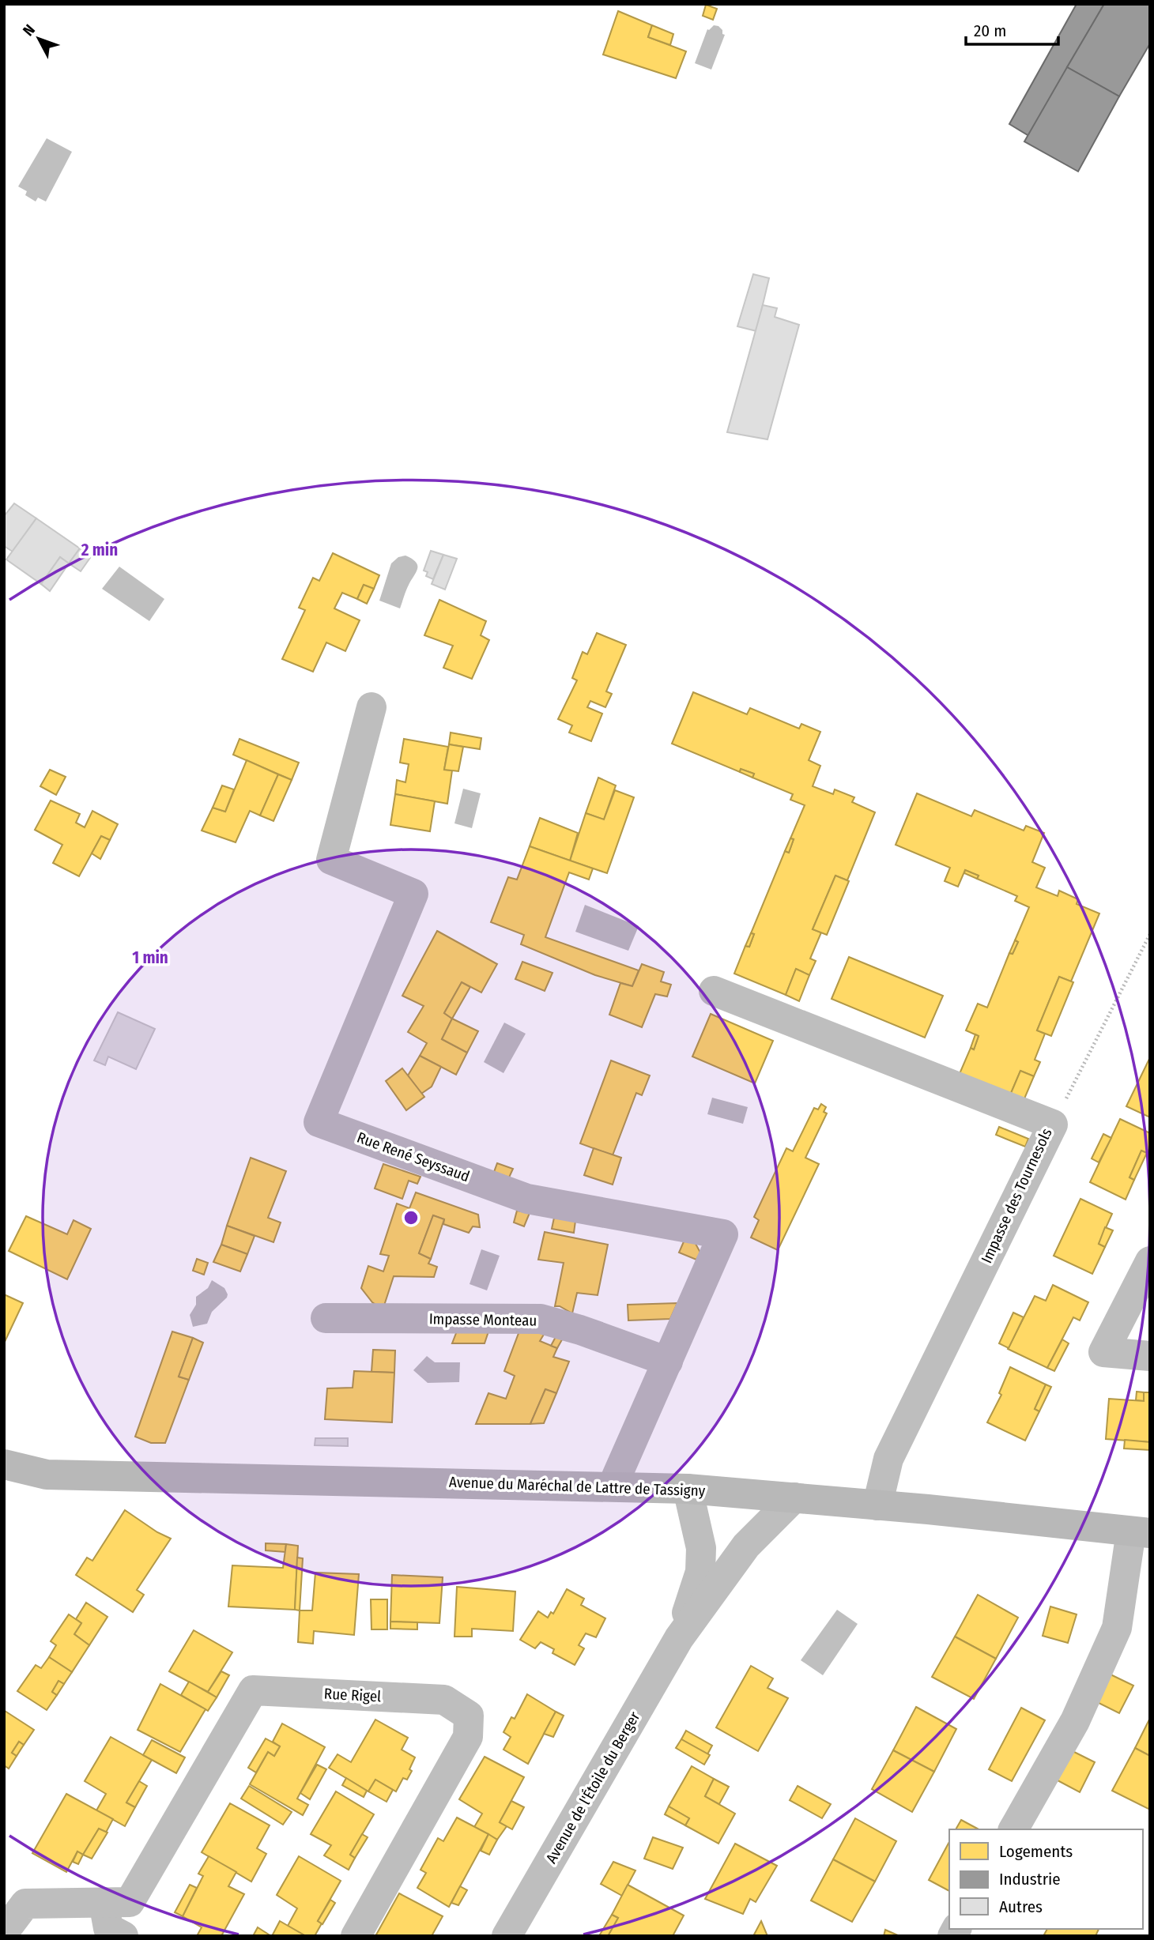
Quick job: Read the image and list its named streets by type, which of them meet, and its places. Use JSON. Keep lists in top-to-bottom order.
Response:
{
  "streets": {
    "main road": ["Avenue du Maréchal de Lattre de Tassigny"],
    "street": [
      "Rue René Seyssaud",
      "Impasse des Tournesols",
      "Impasse Monteau",
      "Rue Rigel",
      "Avenue de l'Étoile du Berger"
    ]
  },
  "crossings": [
    ["Rue René Seyssaud", "Impasse Monteau"],
    ["Rue René Seyssaud", "Avenue du Maréchal de Lattre de Tassigny"],
    ["Impasse des Tournesols", "Avenue du Maréchal de Lattre de Tassigny"],
    ["Avenue du Maréchal de Lattre de Tassigny", "Avenue de l'Étoile du Berger"]
  ],
  "legend": ["Logements", "Industrie", "Autres"],
  "scale_bar": "20 m",
  "north": "top left",
  "rings": ["2 min", "1 min"]
}
